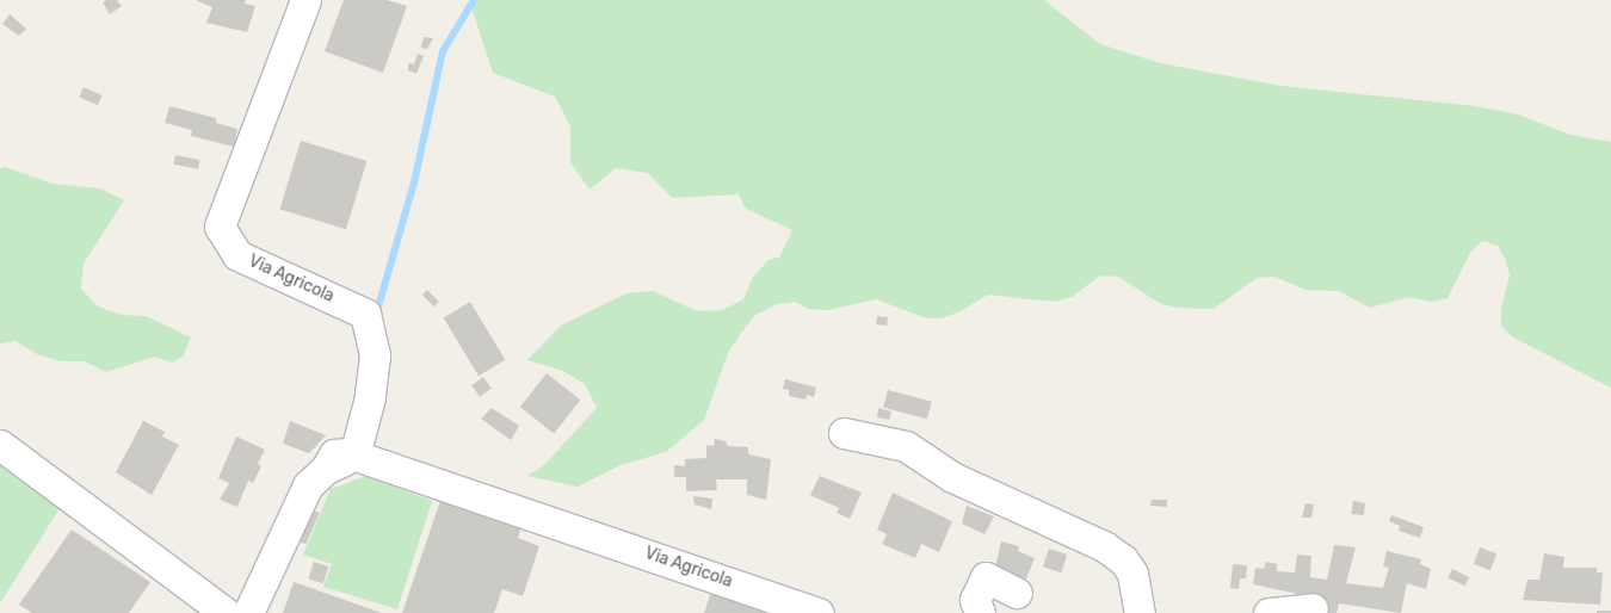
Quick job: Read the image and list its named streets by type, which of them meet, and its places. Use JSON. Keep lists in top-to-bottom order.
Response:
{
  "streets": {
    "street": ["Via Agricola"]
  }
}
